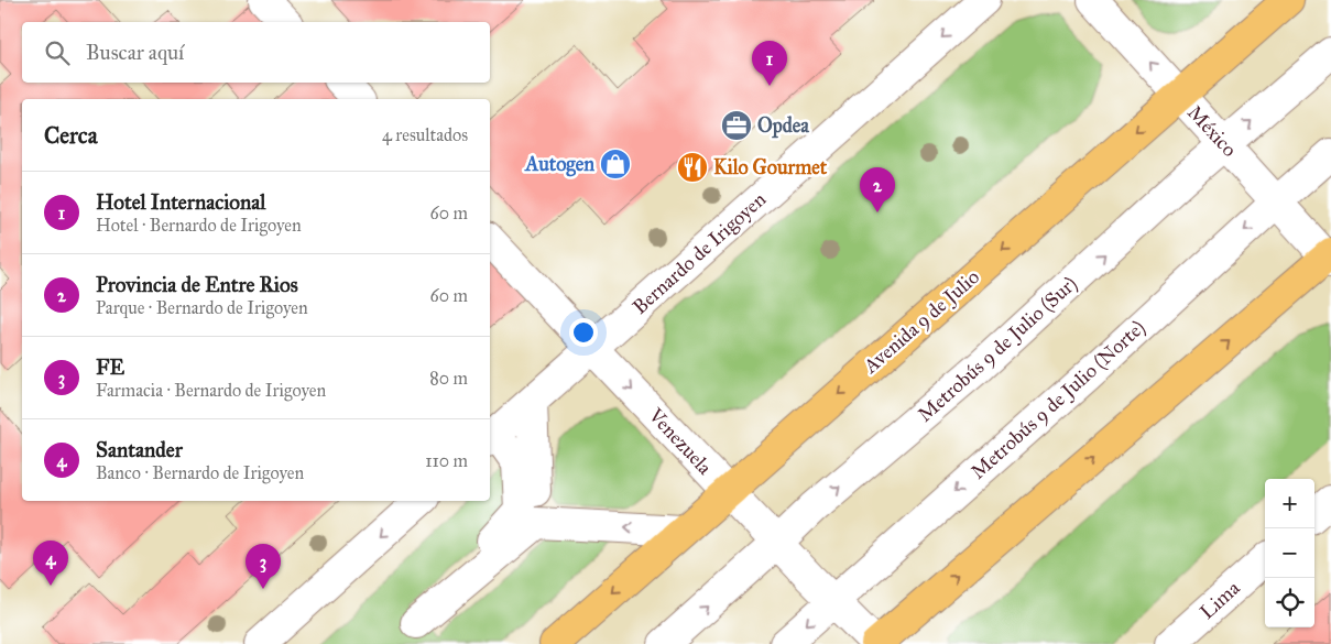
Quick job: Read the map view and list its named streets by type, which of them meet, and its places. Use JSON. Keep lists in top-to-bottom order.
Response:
{
  "streets": {
    "highway": ["Avenida 9 de Julio"],
    "street": [
      "México",
      "Bernardo de Irigoyen",
      "Metrobús 9 de Julio (Sur)",
      "Metrobús 9 de Julio (Norte)",
      "Venezuela",
      "Lima"
    ]
  },
  "crossings": [
    ["México", "Avenida 9 de Julio"],
    ["México", "Metrobús 9 de Julio (Sur)"],
    ["México", "Metrobús 9 de Julio (Norte)"],
    ["Bernardo de Irigoyen", "Venezuela"],
    ["Avenida 9 de Julio", "Venezuela"],
    ["Metrobús 9 de Julio (Sur)", "Venezuela"],
    ["Metrobús 9 de Julio (Norte)", "Venezuela"]
  ],
  "one_way": [
    "México",
    "Bernardo de Irigoyen",
    "Metrobús 9 de Julio (Sur)",
    "Metrobús 9 de Julio (Norte)",
    "Venezuela"
  ],
  "places": {
    "office": ["Opdea"],
    "shop": ["Autogen"],
    "restaurant": ["Kilo Gourmet"]
  },
  "page": {
    "search": "Buscar aquí",
    "pins": [
      "1",
      "2",
      "4",
      "3"
    ],
    "heading": ["Cerca", "4 resultados"],
    "list": [
      {
        "mark": "1",
        "name": "Hotel Internacional",
        "note": "Hotel · Bernardo de Irigoyen",
        "value": "60 m"
      },
      {
        "mark": "2",
        "name": "Provincia de Entre Rios",
        "note": "Parque · Bernardo de Irigoyen",
        "value": "60 m"
      },
      {
        "mark": "3",
        "name": "FE",
        "note": "Farmacia · Bernardo de Irigoyen",
        "value": "80 m"
      },
      {
        "mark": "4",
        "name": "Santander",
        "note": "Banco · Bernardo de Irigoyen",
        "value": "110 m"
      }
    ],
    "map_buttons": ["+", "−"]
  }
}
